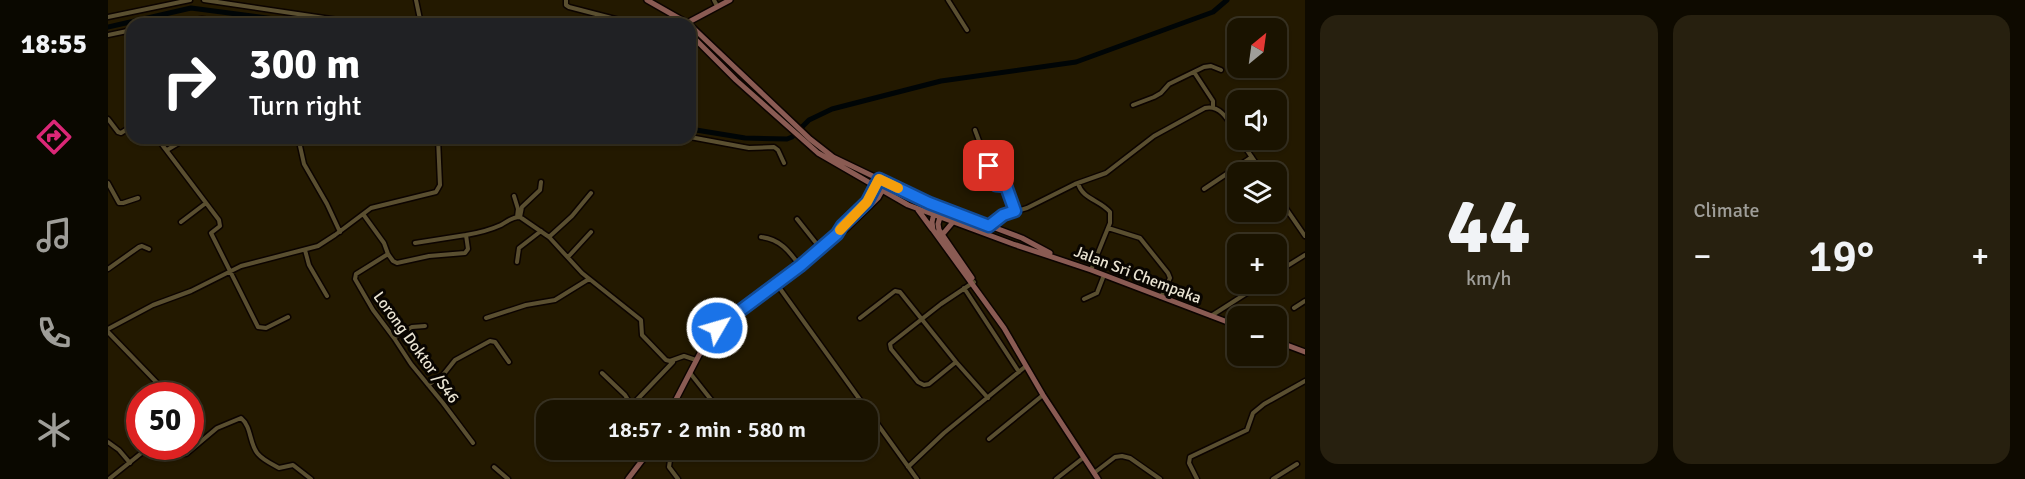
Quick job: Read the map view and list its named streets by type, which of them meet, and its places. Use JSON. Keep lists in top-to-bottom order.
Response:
{
  "streets": {
    "main road": ["Jalan Sri Chempaka"],
    "street": ["Lorong Doktor /S46"]
  },
  "north": "top right",
  "page": {
    "tabs": "18:55",
    "tile": [
      ["44", "km/h"],
      "Climate"
    ],
    "map_buttons": ["+", "−"],
    "turn": ["300 m", "Turn right"],
    "heat": ["−", "19°", "+"],
    "limit": "50",
    "trip": "18:57 · 2 min · 580 m"
  }
}
